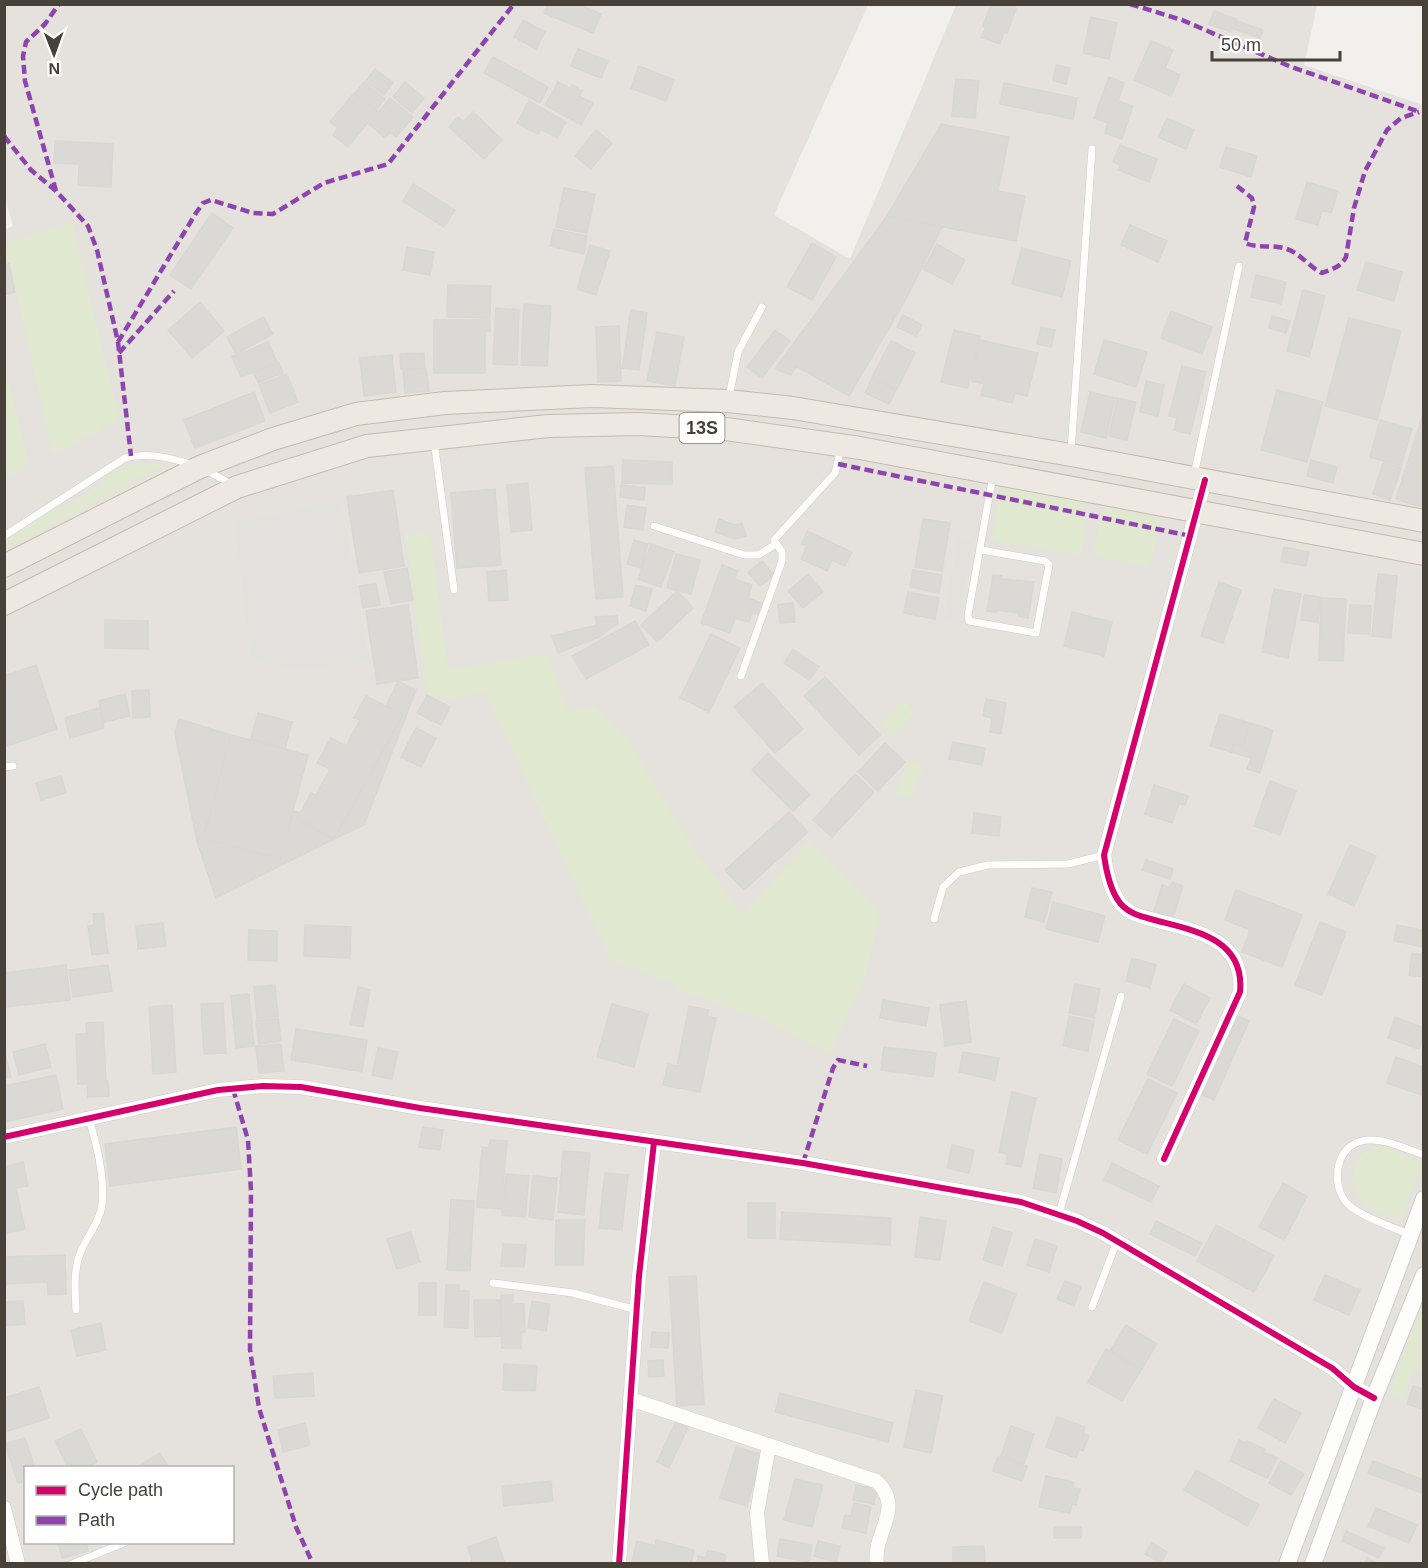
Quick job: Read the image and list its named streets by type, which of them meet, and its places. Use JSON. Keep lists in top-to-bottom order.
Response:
{
  "streets": {
    "highway": ["13S"]
  },
  "legend": ["Cycle path", "Path"],
  "scale_bar": "50 m",
  "north": "bottom"
}
